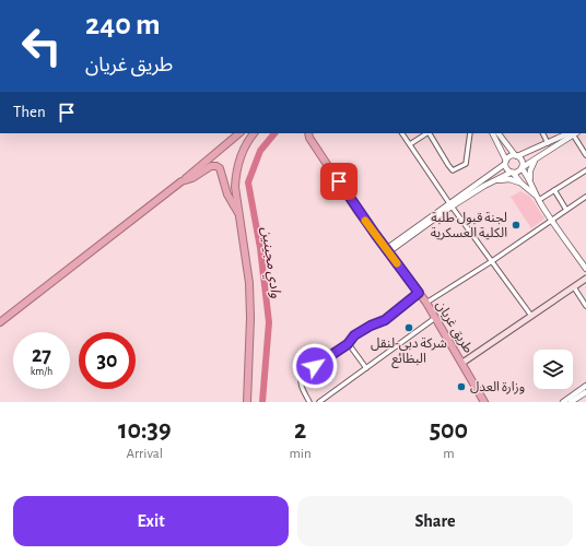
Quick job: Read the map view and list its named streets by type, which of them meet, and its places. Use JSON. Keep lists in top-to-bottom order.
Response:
{
  "streets": {
    "highway": ["طريق غريان"]
  },
  "water": ["وادي مجينين"],
  "places": ["لجنة قبول طلبة الكلية العسكرية", "شركة دبي-لنقل البظائع", "وزارة العدل"],
  "page": {
    "turn": ["240 m", "طريق غريان"],
    "then": "Then",
    "speed": "27 km/h",
    "limit": "30",
    "eta": [
      "10:39",
      "Arrival",
      "2",
      "min",
      "500",
      "m"
    ],
    "buttons": ["Exit", "Share"]
  }
}
